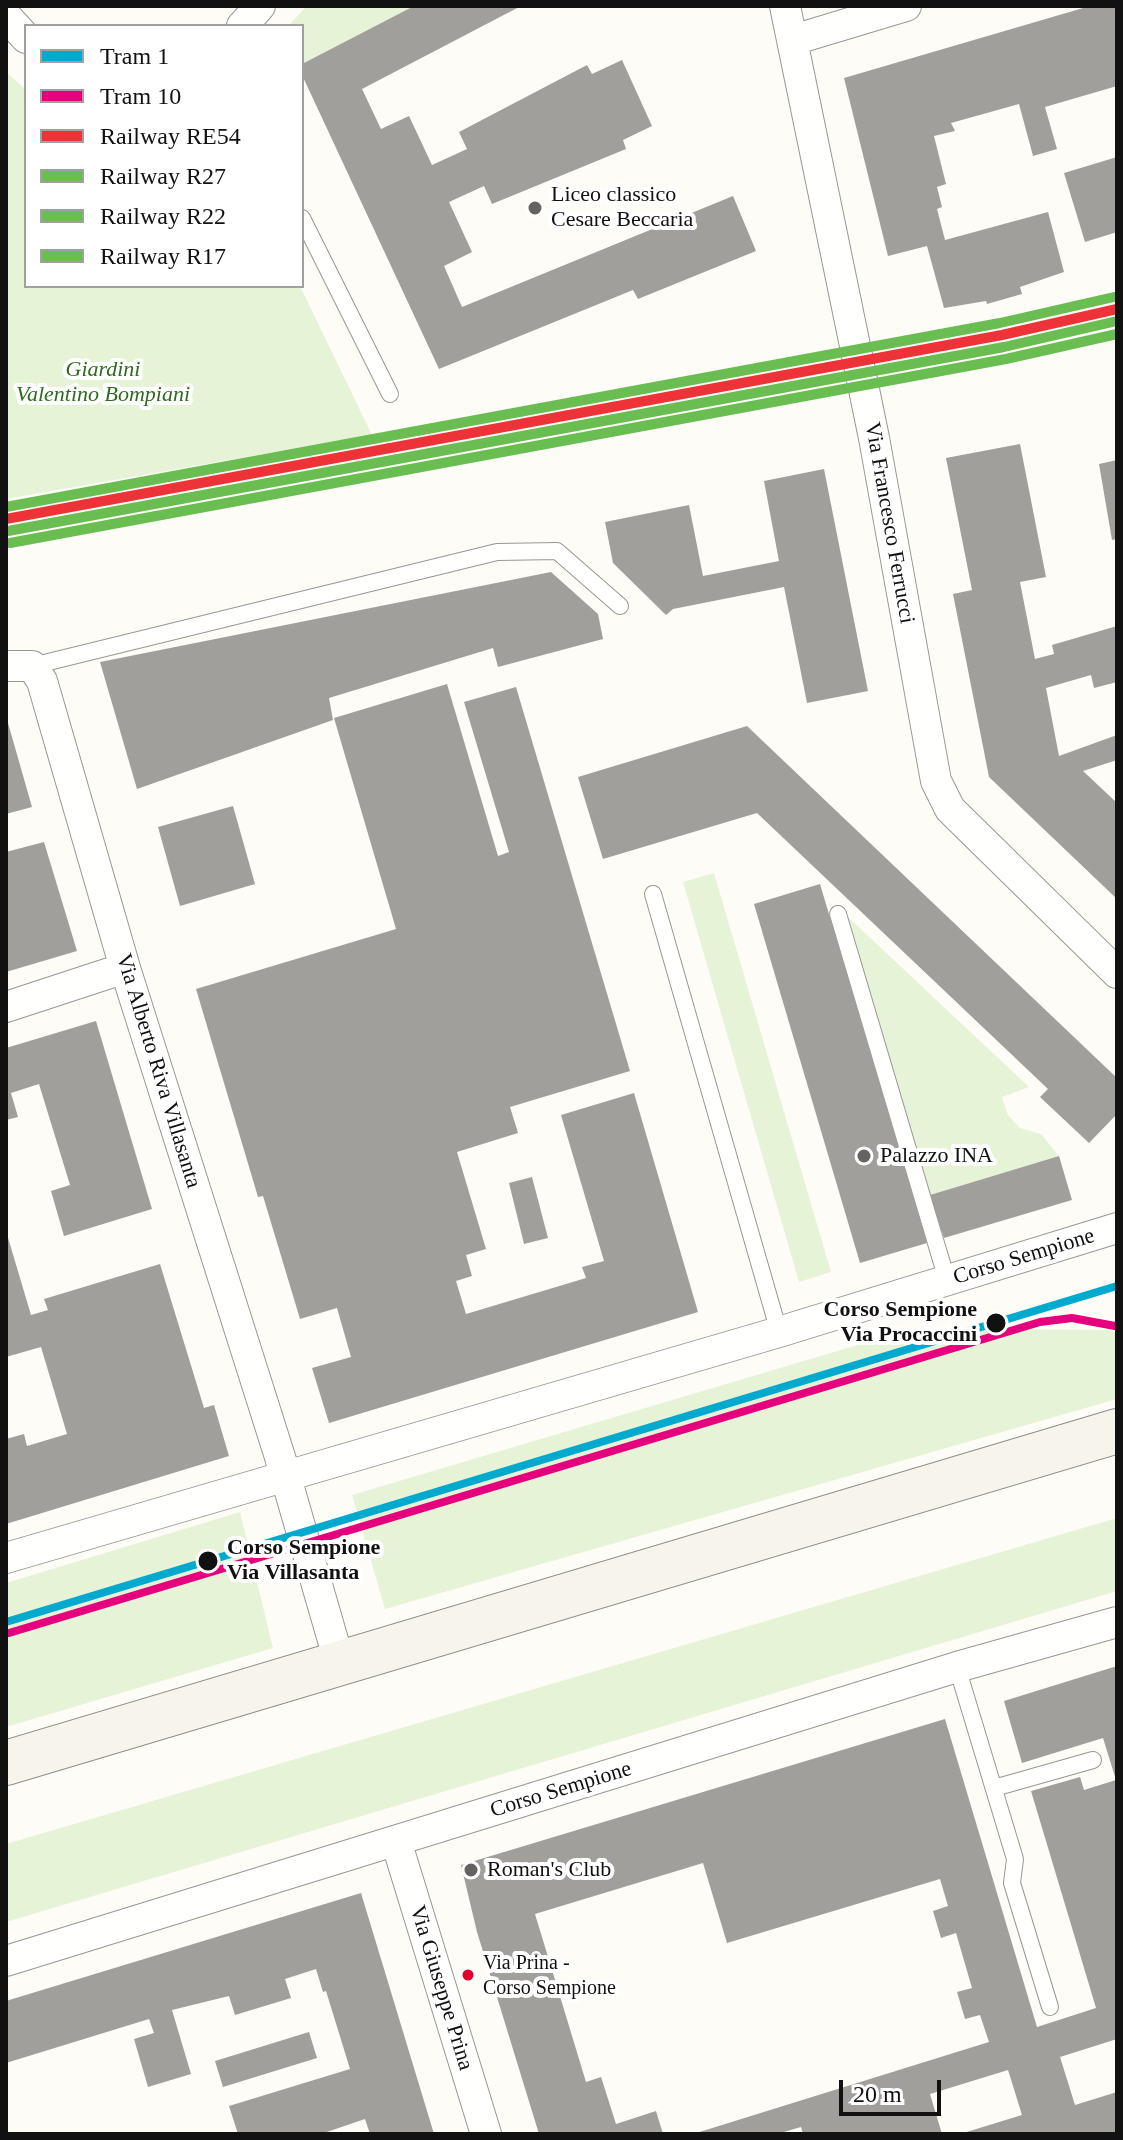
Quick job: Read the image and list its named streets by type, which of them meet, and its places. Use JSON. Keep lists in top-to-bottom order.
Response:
{
  "streets": {
    "street": [
      "Via Francesco Ferrucci",
      "Via Alberto Riva Villasanta",
      "Corso Sempione",
      "Via Giuseppe Prina"
    ]
  },
  "crossings": [
    ["Via Alberto Riva Villasanta", "Corso Sempione"],
    ["Corso Sempione", "Via Giuseppe Prina"]
  ],
  "parks": ["Giardini Valentino Bompiani"],
  "places": [
    "Liceo classico Cesare Beccaria",
    "Palazzo INA",
    "Corso Sempione Via Procaccini",
    "Corso Sempione Via Villasanta",
    "Roman's Club",
    "Via Prina - Corso Sempione"
  ],
  "lines": [
    "rail line R22",
    "rail line RE54",
    "rail line R27",
    "rail line R17",
    "tram line 1",
    "tram line 10"
  ],
  "legend": [
    "Tram 1",
    "Tram 10",
    "Railway RE54",
    "Railway R27",
    "Railway R22",
    "Railway R17"
  ],
  "scale_bar": "20 m"
}
